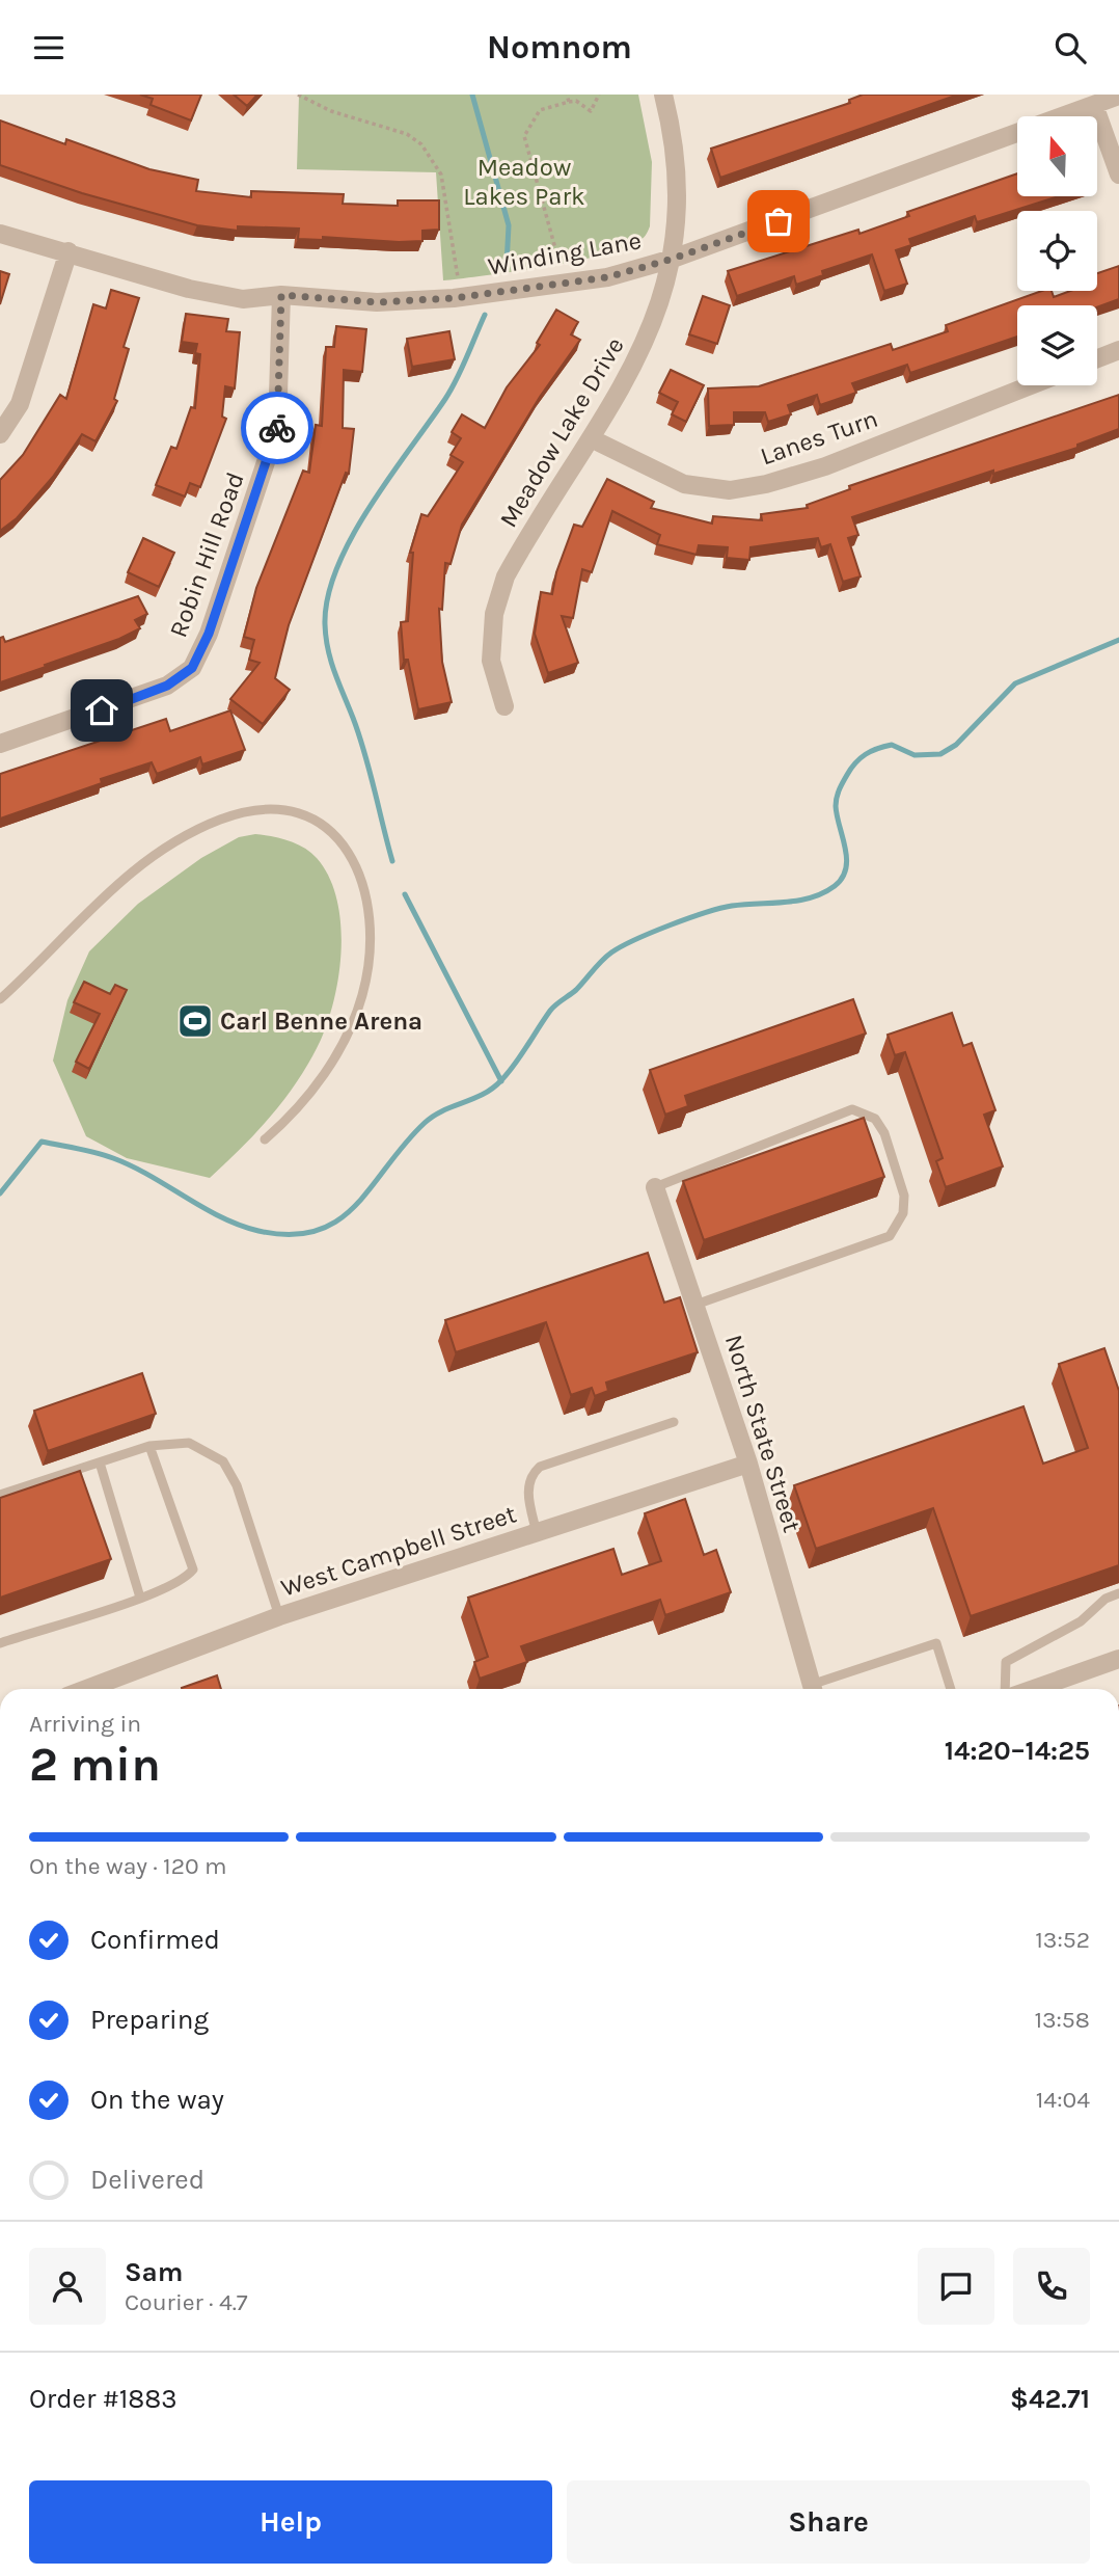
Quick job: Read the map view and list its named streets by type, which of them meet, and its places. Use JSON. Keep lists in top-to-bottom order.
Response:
{
  "streets": {
    "street": [
      "Winding Lane",
      "Meadow Lake Drive",
      "Lanes Turn",
      "Robin Hill Road",
      "North State Street",
      "West Campbell Street"
    ]
  },
  "crossings": [
    ["Winding Lane", "Meadow Lake Drive"],
    ["Winding Lane", "Robin Hill Road"],
    ["Meadow Lake Drive", "Lanes Turn"],
    ["North State Street", "West Campbell Street"]
  ],
  "parks": ["Meadow Lakes Park"],
  "places": {
    "sports": ["Carl Benne Arena"]
  },
  "north": "top",
  "page": {
    "header": "Nomnom",
    "heading": ["2 min", "Arriving in", "14:20–14:25"],
    "panel": [
      "Sam",
      "Courier · 4.7",
      "Order #1883",
      "$42.71"
    ],
    "bar": "On the way · 120 m",
    "list": [
      ["Confirmed", "13:52"],
      ["Preparing", "13:58"],
      ["On the way", "14:04"],
      "Delivered"
    ],
    "buttons": ["Help", "Share"]
  }
}
